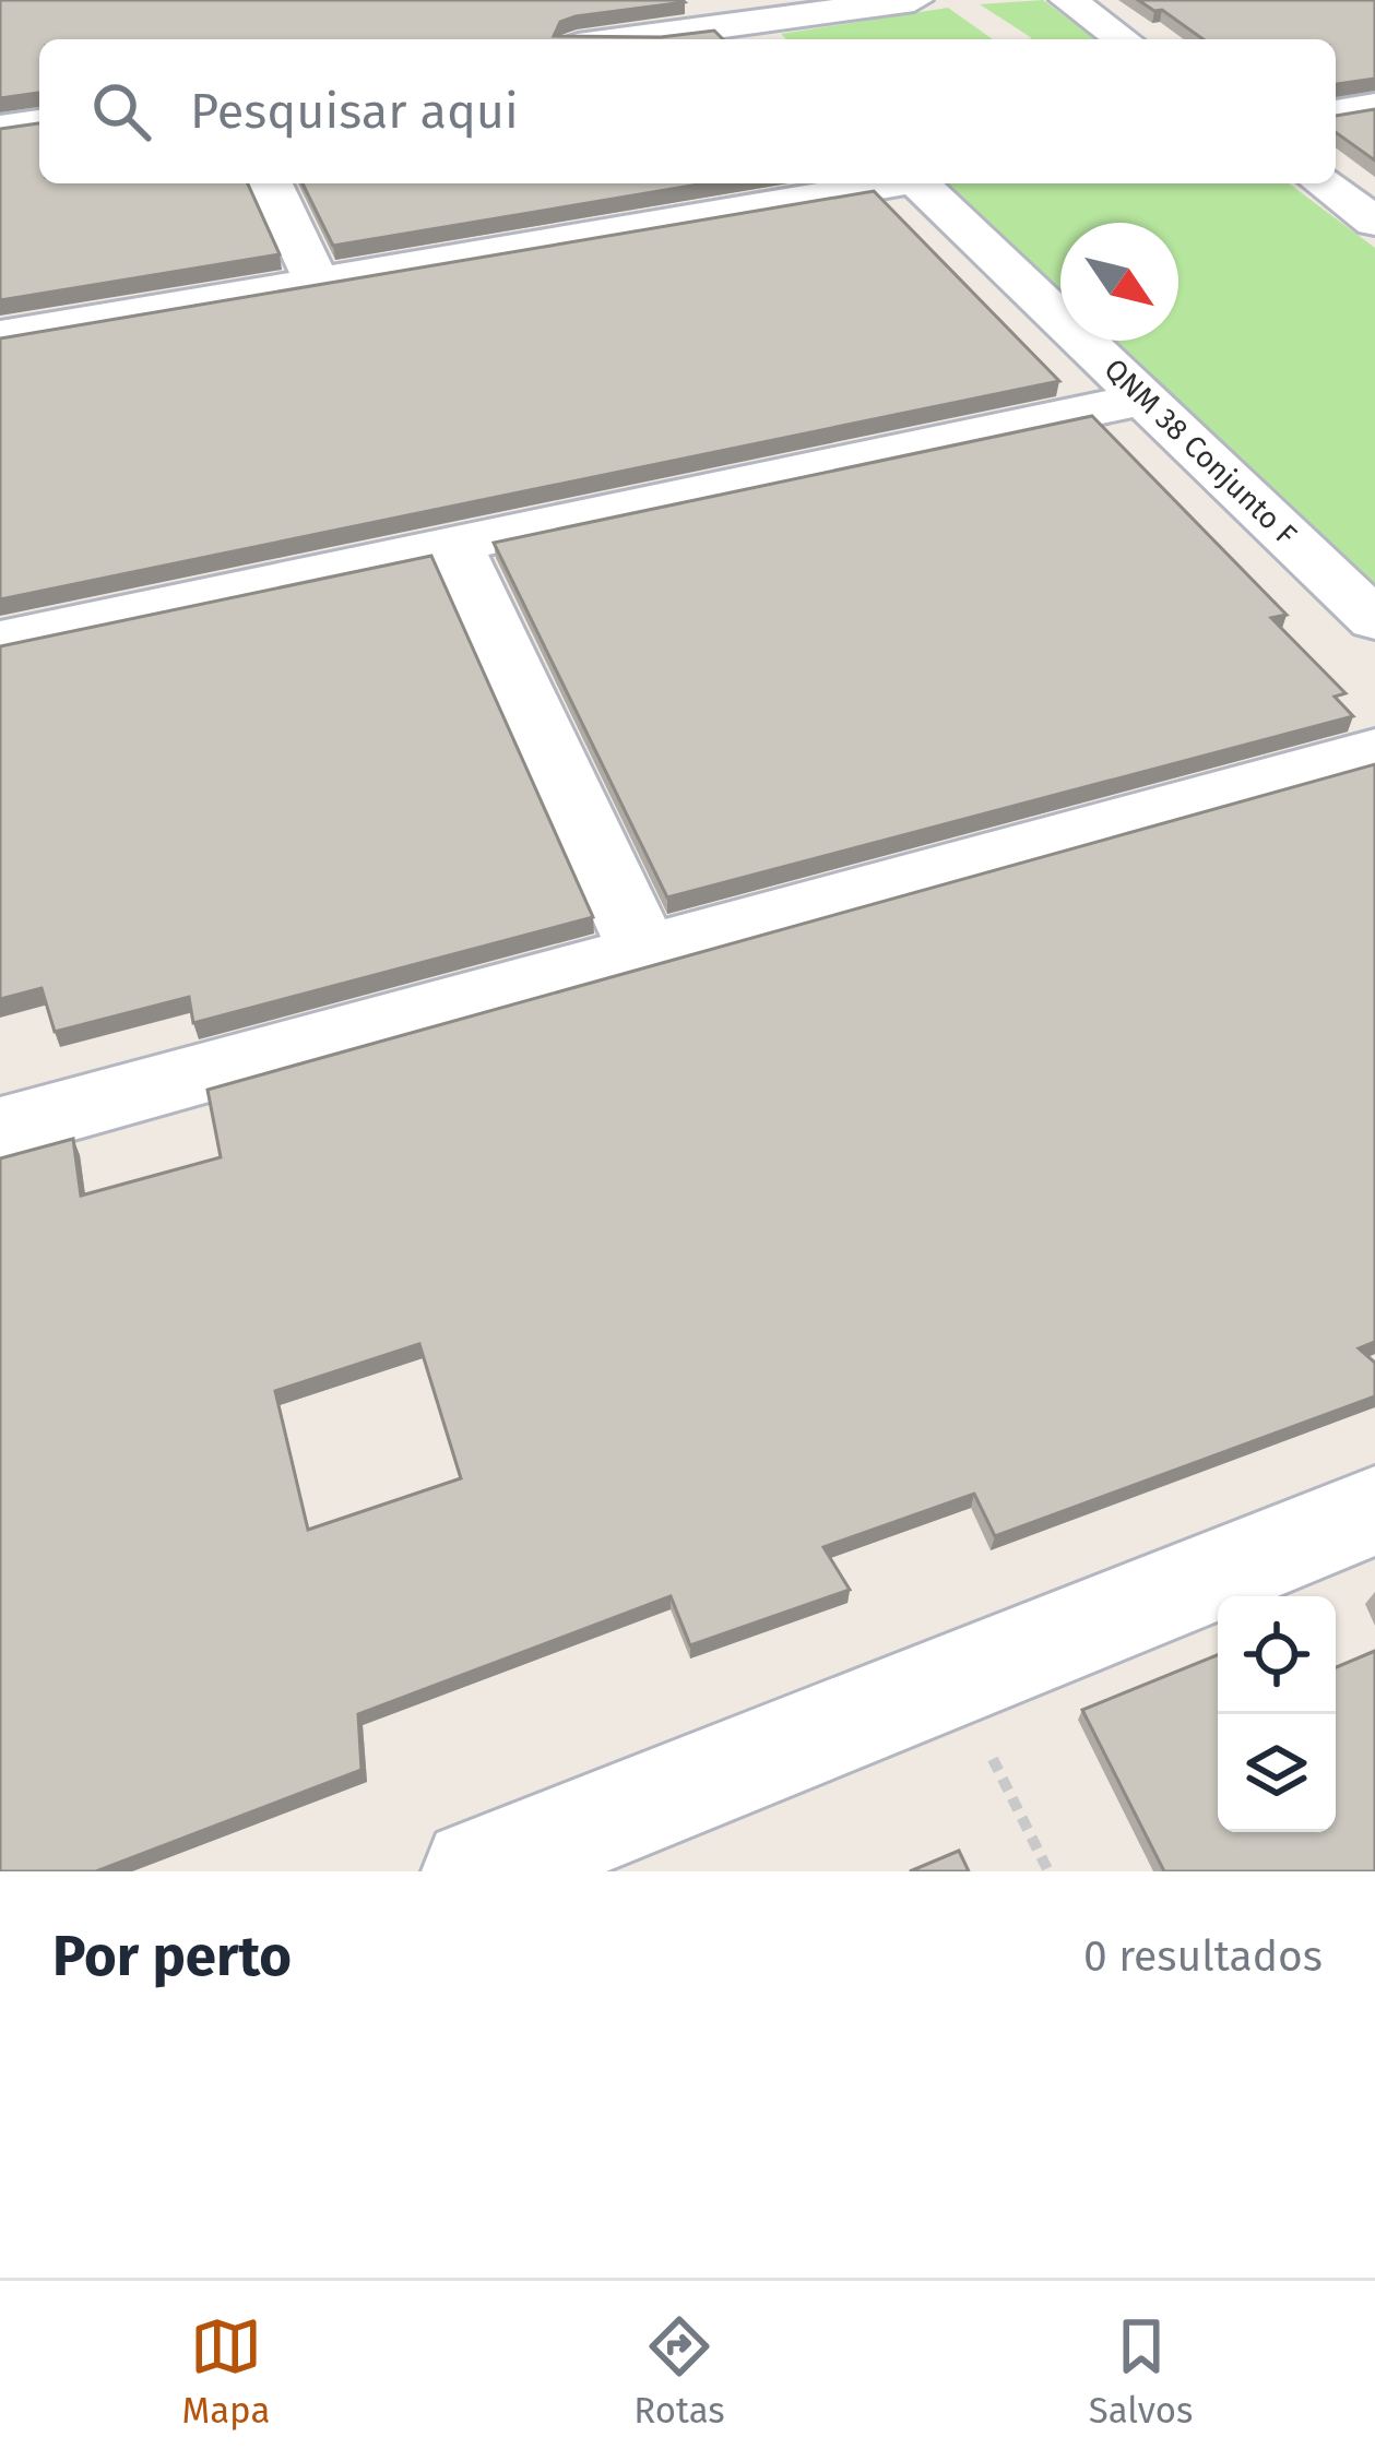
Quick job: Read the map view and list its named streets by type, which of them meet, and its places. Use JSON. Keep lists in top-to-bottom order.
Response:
{
  "streets": {
    "street": ["QNM 38 Conjunto F"]
  },
  "north": "bottom right",
  "page": {
    "search": "Pesquisar aqui",
    "heading": ["Por perto", "0 resultados"],
    "nav": ["Mapa", "Rotas", "Salvos"]
  }
}
